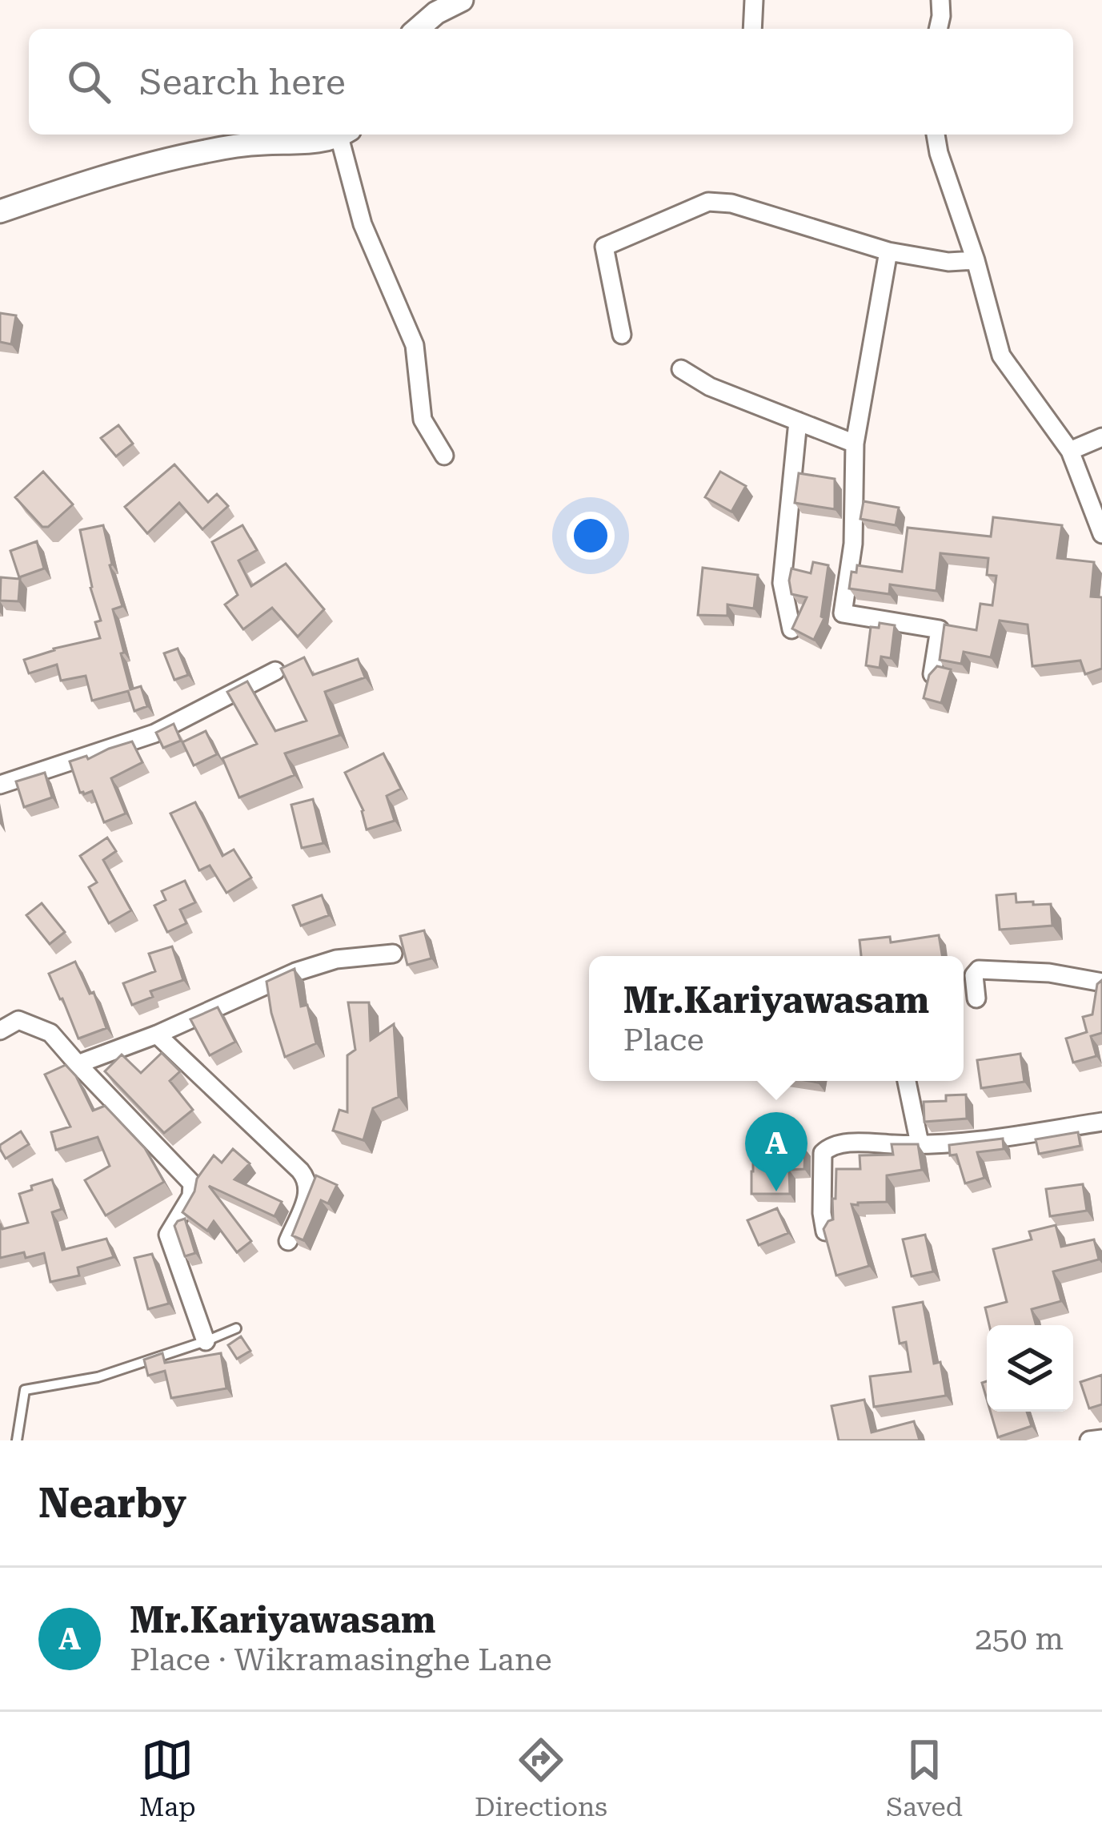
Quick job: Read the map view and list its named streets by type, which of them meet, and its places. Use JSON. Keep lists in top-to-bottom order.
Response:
{
  "page": {
    "search": "Search here",
    "popup": ["Mr.Kariyawasam", "Place"],
    "pins": "A",
    "heading": "Nearby",
    "list": [
      {
        "mark": "A",
        "name": "Mr.Kariyawasam",
        "note": "Place · Wikramasinghe Lane",
        "value": "250 m"
      }
    ],
    "nav": ["Map", "Directions", "Saved"]
  }
}
